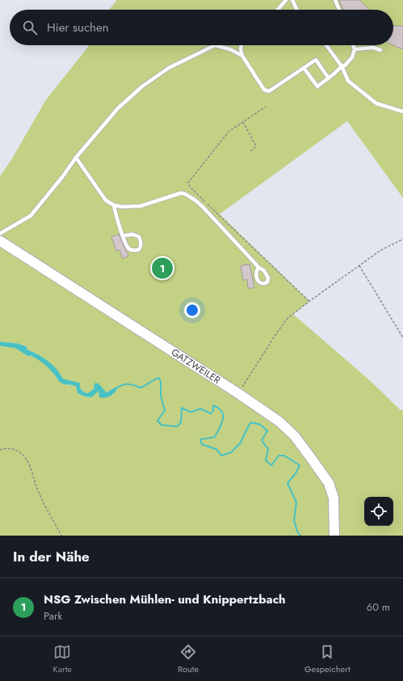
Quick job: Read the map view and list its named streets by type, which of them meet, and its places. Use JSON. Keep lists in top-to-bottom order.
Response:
{
  "streets": {
    "street": ["GATZWEILER"]
  },
  "page": {
    "search": "Hier suchen",
    "pins": "1",
    "heading": "In der Nähe",
    "list": [
      {
        "mark": "1",
        "name": "NSG Zwischen Mühlen- und Knippertzbach",
        "note": "Park",
        "value": "60 m"
      }
    ],
    "nav": ["Karte", "Route", "Gespeichert"]
  }
}
